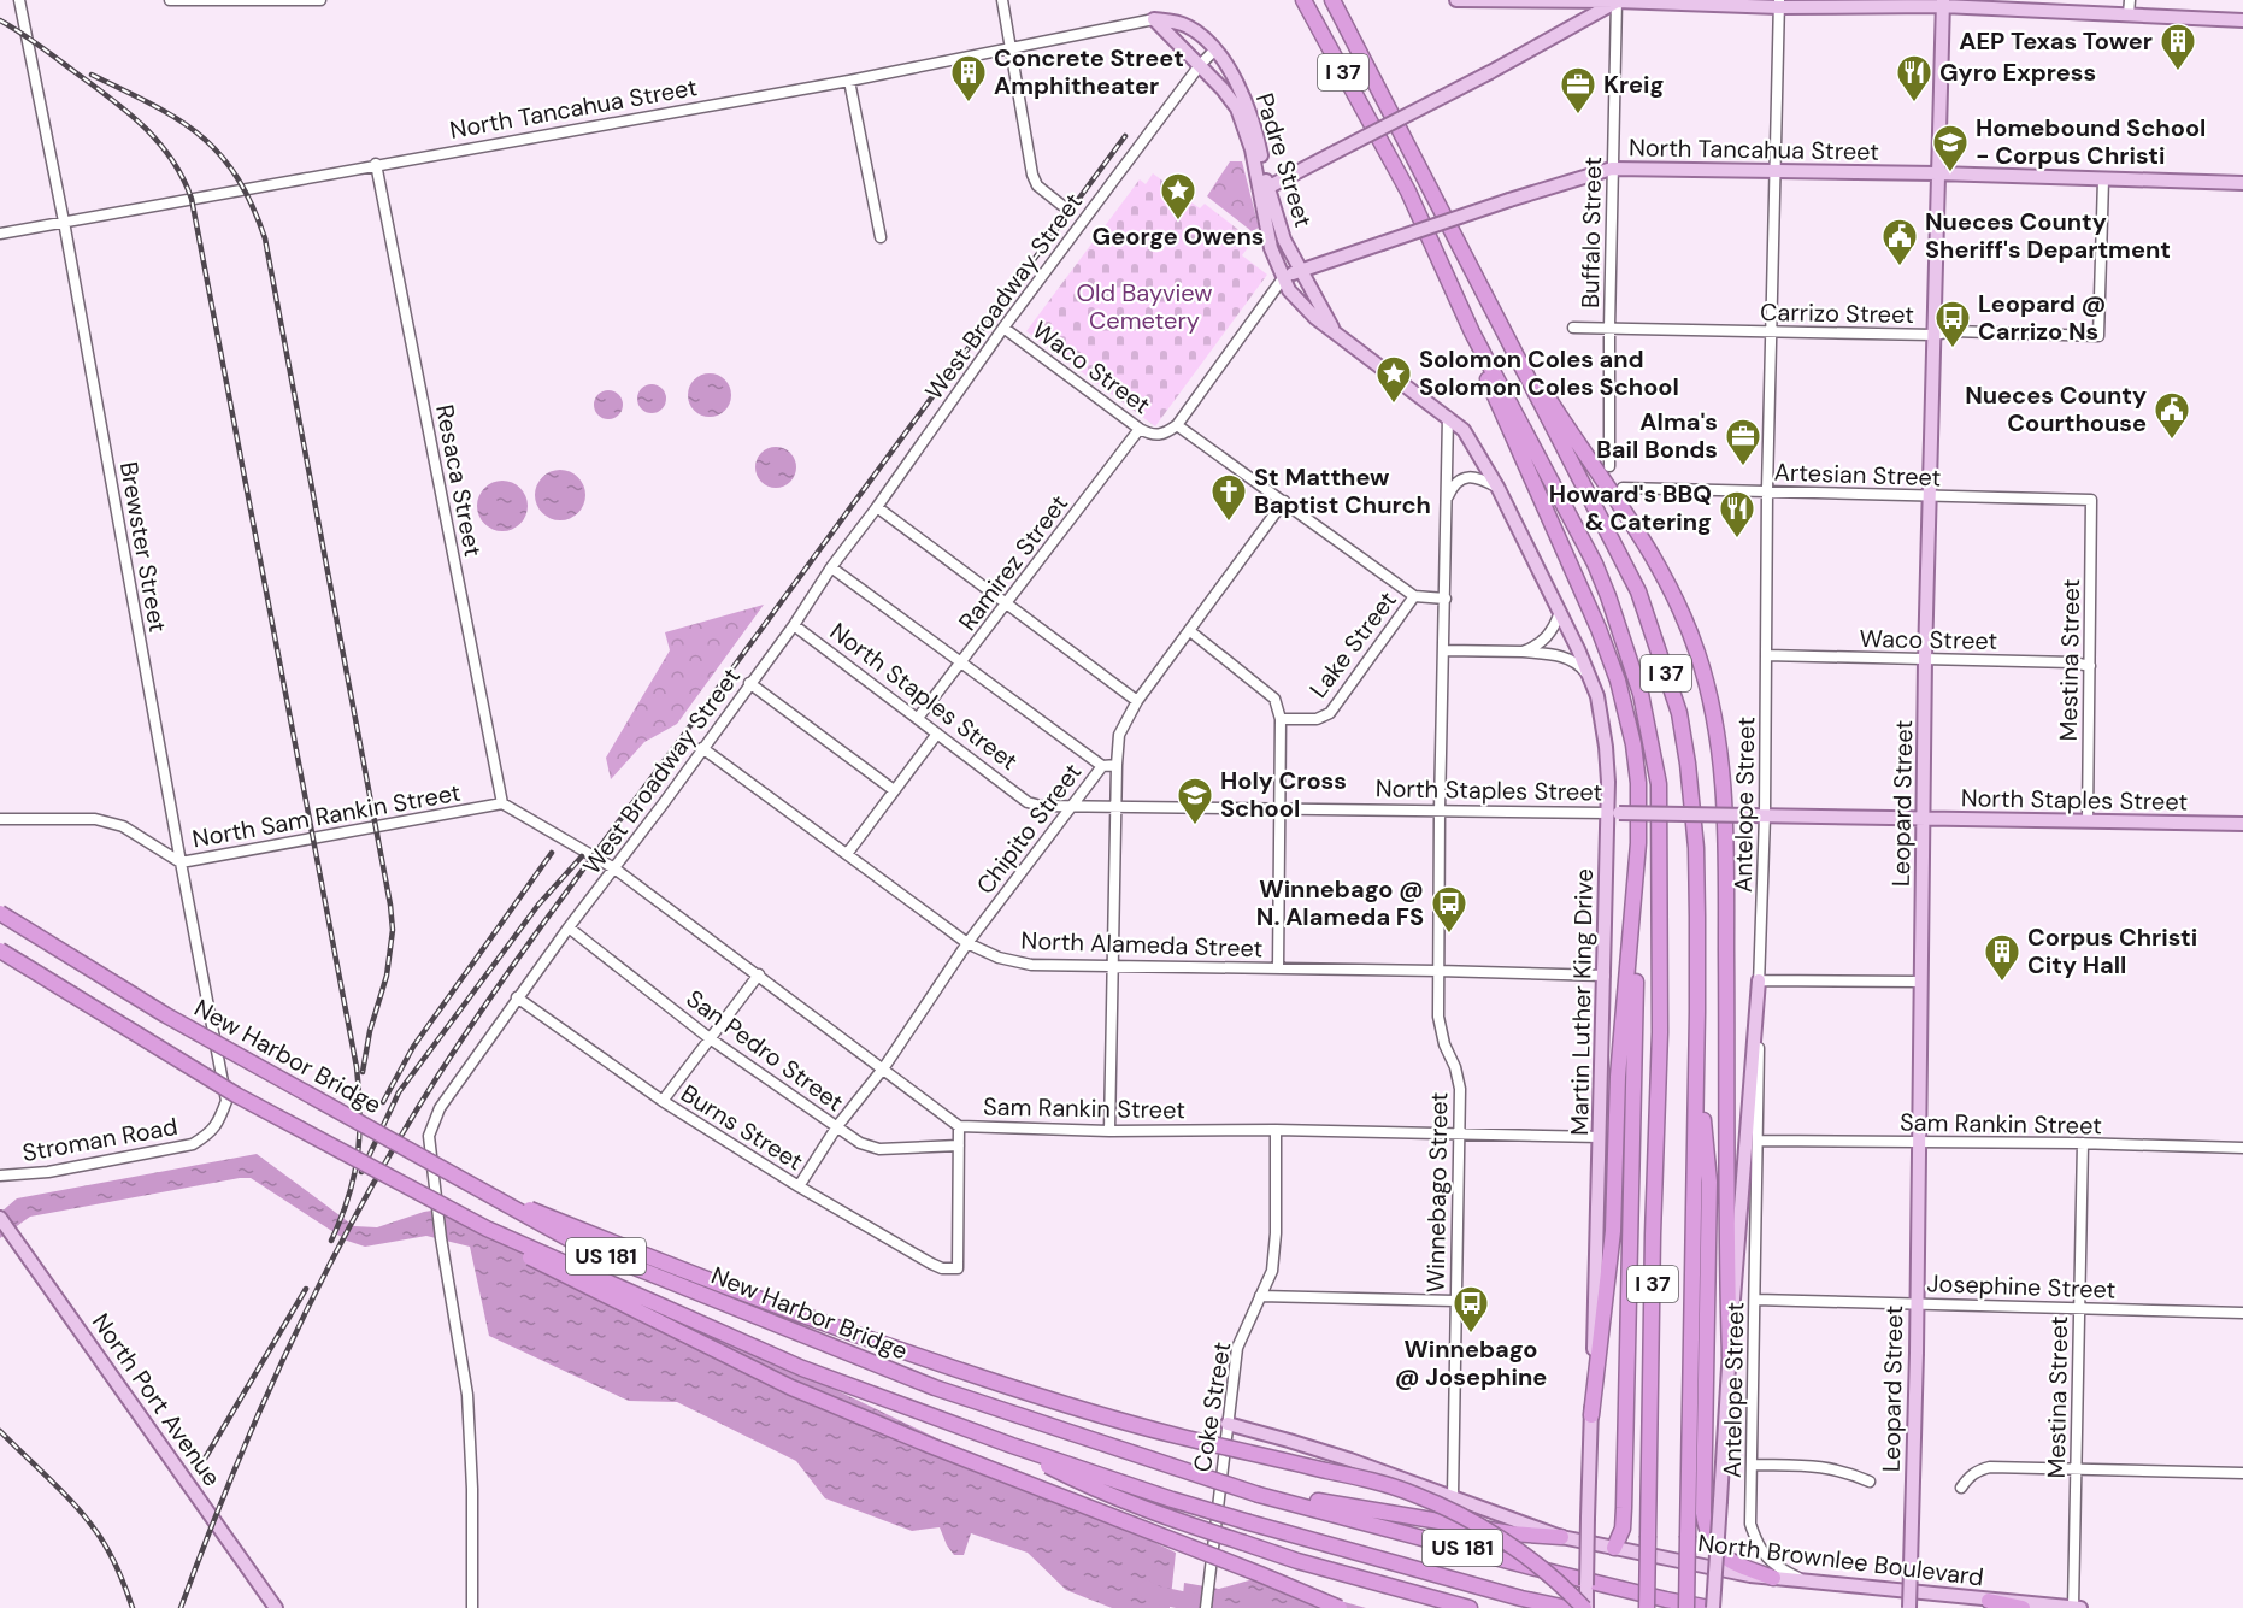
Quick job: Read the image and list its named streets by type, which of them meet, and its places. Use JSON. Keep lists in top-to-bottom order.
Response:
{
  "streets": {
    "highway": ["I 37", "New Harbor Bridge", "US 181"],
    "main road": [
      "North Tancahua Street",
      "Padre Street",
      "North Staples Street",
      "Leopard Street",
      "Martin Luther King Drive",
      "North Port Avenue",
      "North Brownlee Boulevard"
    ],
    "street": [
      "Buffalo Street",
      "West Broadway Street",
      "Carrizo Street",
      "Waco Street",
      "Artesian Street",
      "Resaca Street",
      "Brewster Street",
      "Ramirez Street",
      "Lake Street",
      "Mestina Street",
      "Antelope Street",
      "North Sam Rankin Street",
      "Chipito Street",
      "North Alameda Street",
      "San Pedro Street",
      "Sam Rankin Street",
      "Burns Street",
      "Stroman Road",
      "Winnebago Street",
      "Josephine Street",
      "Coke Street"
    ]
  },
  "crossings": [
    ["North Tancahua Street", "Padre Street"],
    ["North Tancahua Street", "Buffalo Street"],
    ["North Tancahua Street", "Carrizo Street"],
    ["North Tancahua Street", "Resaca Street"],
    ["North Tancahua Street", "Brewster Street"],
    ["North Tancahua Street", "Leopard Street"],
    ["North Tancahua Street", "Antelope Street"],
    ["Padre Street", "West Broadway Street"],
    ["Padre Street", "Martin Luther King Drive"],
    ["Padre Street", "Winnebago Street"],
    ["Buffalo Street", "Carrizo Street"],
    ["West Broadway Street", "Waco Street"],
    ["West Broadway Street", "North Staples Street"],
    ["West Broadway Street", "North Alameda Street"],
    ["West Broadway Street", "San Pedro Street"],
    ["West Broadway Street", "Sam Rankin Street"],
    ["West Broadway Street", "Burns Street"],
    ["Carrizo Street", "Leopard Street"],
    ["Carrizo Street", "Antelope Street"],
    ["Waco Street", "Ramirez Street"],
    ["Waco Street", "Lake Street"],
    ["Waco Street", "Mestina Street"],
    ["Waco Street", "Leopard Street"],
    ["Waco Street", "Antelope Street"],
    ["Waco Street", "Chipito Street"],
    ["Artesian Street", "Mestina Street"],
    ["Artesian Street", "Leopard Street"],
    ["Artesian Street", "Antelope Street"],
    ["Resaca Street", "North Sam Rankin Street"],
    ["Resaca Street", "Sam Rankin Street"],
    ["Brewster Street", "North Sam Rankin Street"],
    ["Brewster Street", "Stroman Road"],
    ["Ramirez Street", "North Staples Street"],
    ["Lake Street", "Chipito Street"],
    ["Mestina Street", "North Staples Street"],
    ["Mestina Street", "Sam Rankin Street"],
    ["Mestina Street", "Josephine Street"],
    ["Mestina Street", "North Brownlee Boulevard"],
    ["North Staples Street", "Leopard Street"],
    ["North Staples Street", "Antelope Street"],
    ["North Staples Street", "Chipito Street"],
    ["North Staples Street", "Martin Luther King Drive"],
    ["North Staples Street", "Winnebago Street"],
    ["Leopard Street", "Sam Rankin Street"],
    ["Leopard Street", "Josephine Street"],
    ["Antelope Street", "Sam Rankin Street"],
    ["Antelope Street", "Josephine Street"],
    ["Antelope Street", "North Brownlee Boulevard"],
    ["North Sam Rankin Street", "Sam Rankin Street"],
    ["Chipito Street", "North Alameda Street"],
    ["Chipito Street", "San Pedro Street"],
    ["Chipito Street", "Sam Rankin Street"],
    ["Chipito Street", "Burns Street"],
    ["North Alameda Street", "Martin Luther King Drive"],
    ["North Alameda Street", "Winnebago Street"],
    ["Martin Luther King Drive", "Sam Rankin Street"],
    ["San Pedro Street", "Burns Street"],
    ["Sam Rankin Street", "Winnebago Street"],
    ["Sam Rankin Street", "Coke Street"],
    ["Winnebago Street", "North Brownlee Boulevard"],
    ["Coke Street", "North Brownlee Boulevard"]
  ],
  "parks": ["Old Bayview Cemetery"],
  "places": {
    "building": ["AEP Texas Tower", "Concrete Street Amphitheater", "Corpus Christi City Hall"],
    "restaurant": ["Gyro Express", "Howard's BBQ & Catering"],
    "office": ["Kreig", "Alma's Bail Bonds"],
    "school or university": ["Homebound School - Corpus Christi", "Holy Cross School"],
    "place": ["George Owens", "Solomon Coles and Solomon Coles School"],
    "public building": ["Nueces County Sheriff's Department", "Nueces County Courthouse"],
    "bus stop": ["Leopard @ Carrizo Ns", "Winnebago @ N. Alameda FS", "Winnebago @ Josephine"],
    "church": ["St Matthew Baptist Church"]
  }
}
